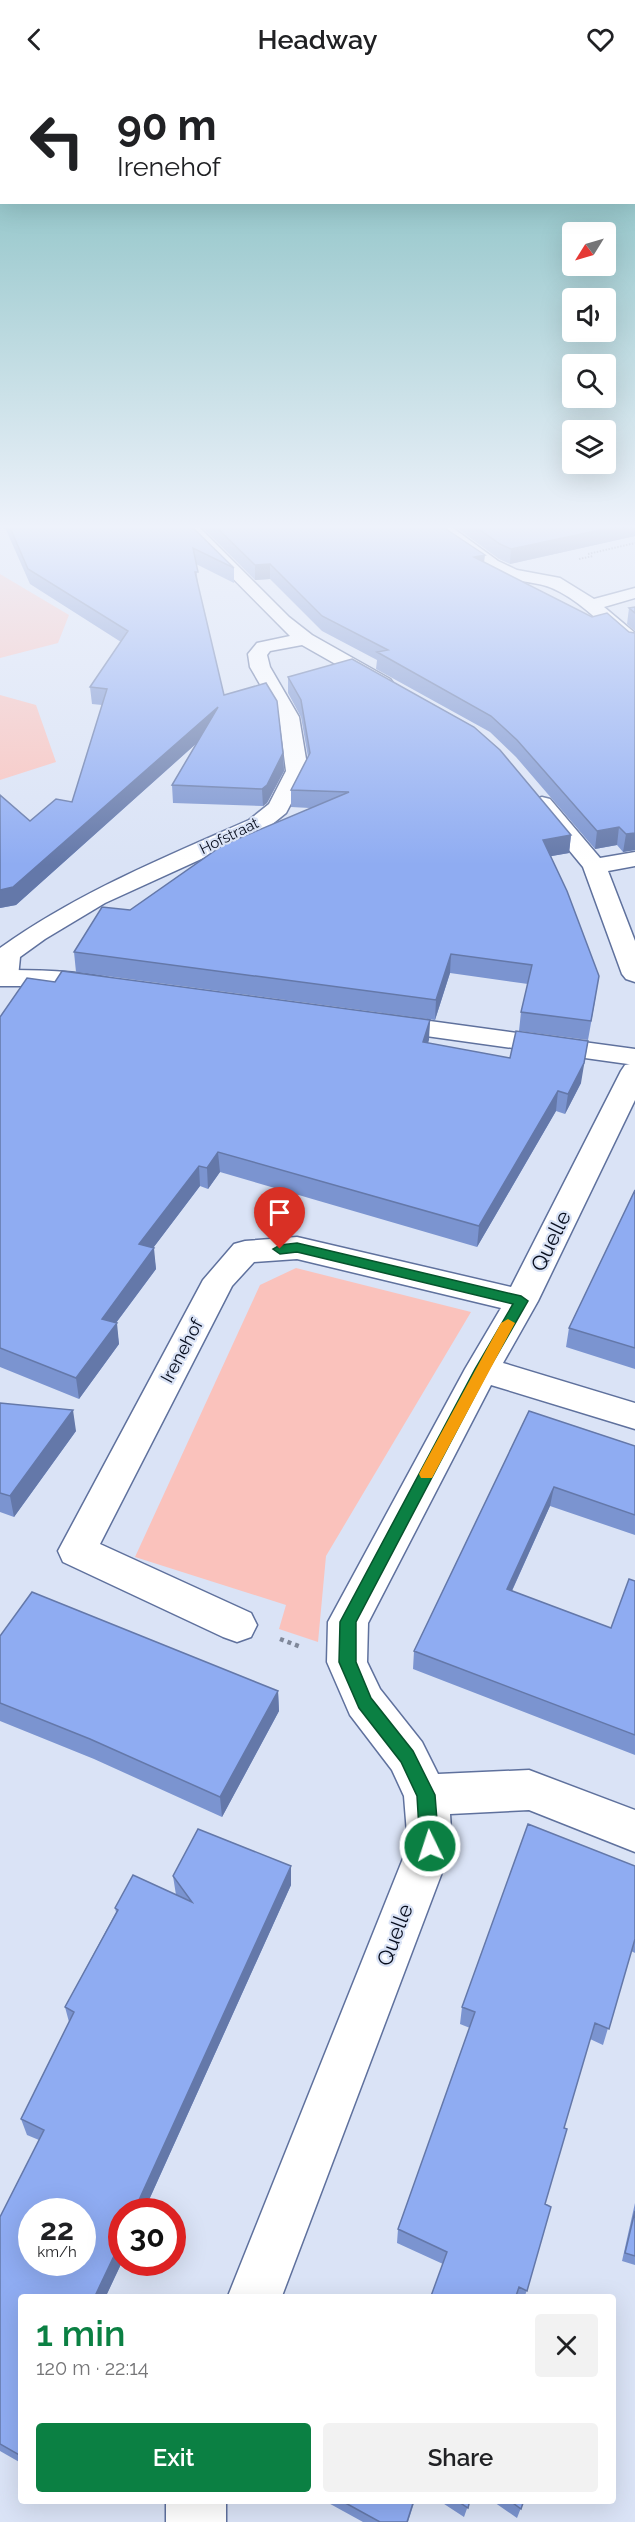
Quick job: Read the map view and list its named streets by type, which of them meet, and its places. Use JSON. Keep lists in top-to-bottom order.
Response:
{
  "streets": {
    "street": ["Hofstraat", "Quelle", "Irenehof"]
  },
  "crossings": [
    ["Quelle", "Irenehof"]
  ],
  "north": "bottom left",
  "page": {
    "header": "Headway",
    "turn": ["90 m", "Irenehof"],
    "speed": "22 km/h",
    "limit": "30",
    "heading": ["1 min", "120 m · 22:14"],
    "buttons": ["Exit", "Share"]
  }
}
